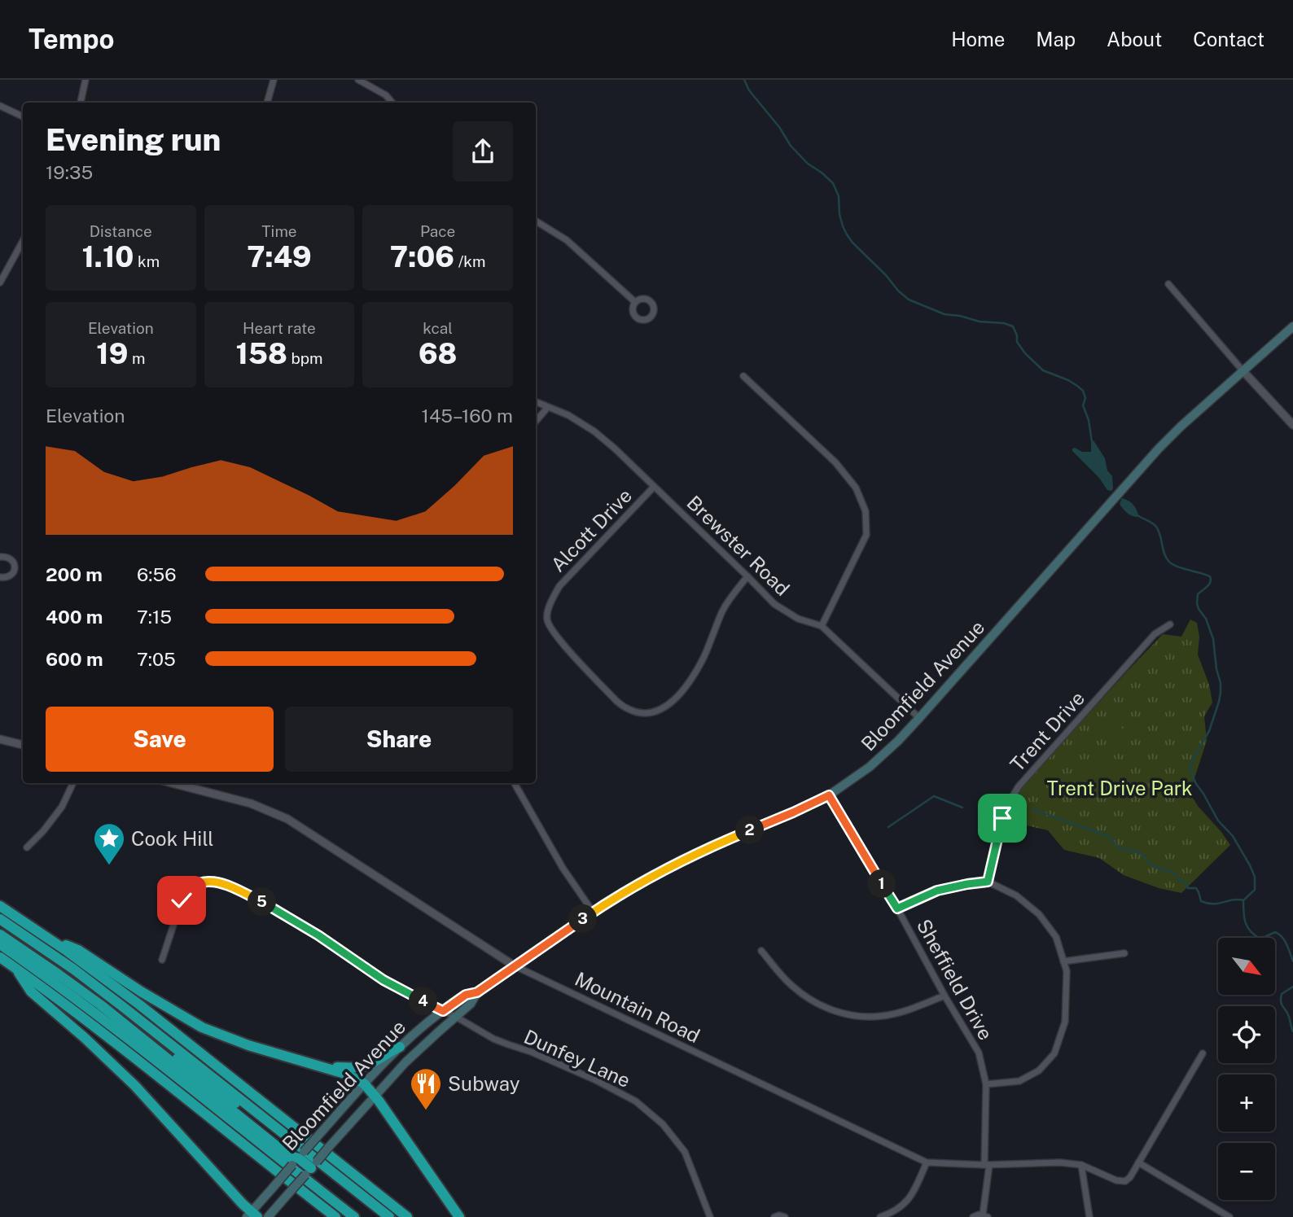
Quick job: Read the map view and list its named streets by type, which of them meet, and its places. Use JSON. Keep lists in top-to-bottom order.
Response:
{
  "streets": {
    "main road": ["Bloomfield Avenue"],
    "street": [
      "Alcott Drive",
      "Brewster Road",
      "Trent Drive",
      "Sheffield Drive",
      "Mountain Road",
      "Dunfey Lane"
    ]
  },
  "crossings": [
    ["Alcott Drive", "Brewster Road"],
    ["Brewster Road", "Bloomfield Avenue"],
    ["Bloomfield Avenue", "Sheffield Drive"],
    ["Bloomfield Avenue", "Mountain Road"],
    ["Bloomfield Avenue", "Dunfey Lane"],
    ["Sheffield Drive", "Mountain Road"]
  ],
  "parks": ["Trent Drive Park"],
  "places": {
    "place": ["Cook Hill"],
    "restaurant": ["Subway"]
  },
  "north": "bottom right",
  "page": {
    "header": "Tempo",
    "nav": [
      "Home",
      "Map",
      "About",
      "Contact"
    ],
    "heading": ["Evening run", "19:35"],
    "stats": [
      ["Distance", "1.10 km"],
      ["Time", "7:49"],
      ["Pace", "7:06 /km"],
      ["Elevation", "19 m"],
      ["Heart rate", "158 bpm"],
      ["kcal", "68"]
    ],
    "chart": ["Elevation", "145–160 m"],
    "list": [
      {
        "name": "200 m",
        "note": "6:56"
      },
      {
        "name": "400 m",
        "note": "7:15"
      },
      {
        "name": "600 m",
        "note": "7:05"
      }
    ],
    "buttons": ["Save", "Share"],
    "pins": [
      "2",
      "1",
      "5",
      "3",
      "4"
    ],
    "map_buttons": ["+", "−"]
  }
}
